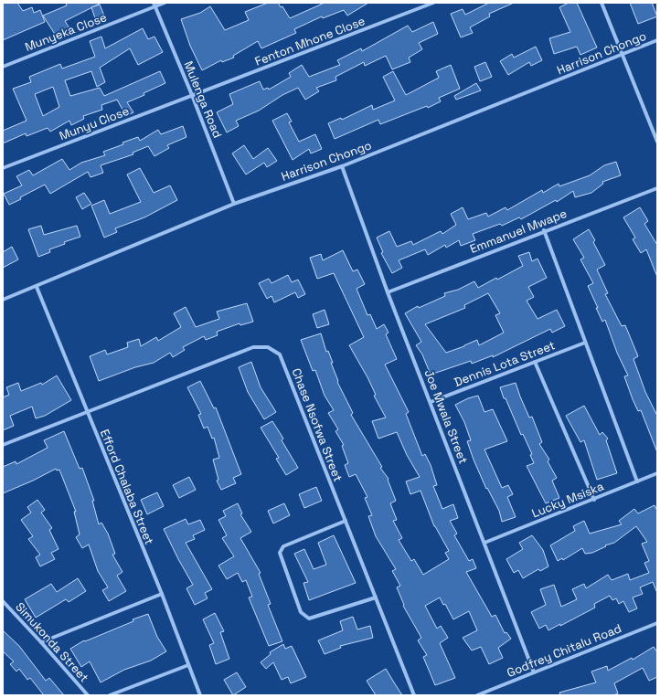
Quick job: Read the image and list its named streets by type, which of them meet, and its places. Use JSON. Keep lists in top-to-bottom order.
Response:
{
  "streets": {
    "street": [
      "Munyeka Close",
      "Fenton Mhone Close",
      "Harrison Chongo",
      "Mulenga Road",
      "Munyu Close",
      "Emmanuel Mwape",
      "Dennis Lota Street",
      "Joe Mwala Street",
      "Chase Nsofwa Street",
      "Efford Chalaba Street",
      "Lucky Msiska",
      "Simukonda Street",
      "Godfrey Chitalu Road"
    ]
  },
  "crossings": [
    ["Munyeka Close", "Mulenga Road"],
    ["Fenton Mhone Close", "Mulenga Road"],
    ["Fenton Mhone Close", "Munyu Close"],
    ["Harrison Chongo", "Mulenga Road"],
    ["Harrison Chongo", "Joe Mwala Street"],
    ["Harrison Chongo", "Efford Chalaba Street"],
    ["Mulenga Road", "Munyu Close"],
    ["Emmanuel Mwape", "Joe Mwala Street"],
    ["Dennis Lota Street", "Joe Mwala Street"],
    ["Joe Mwala Street", "Lucky Msiska"],
    ["Joe Mwala Street", "Godfrey Chitalu Road"],
    ["Chase Nsofwa Street", "Efford Chalaba Street"]
  ]
}
